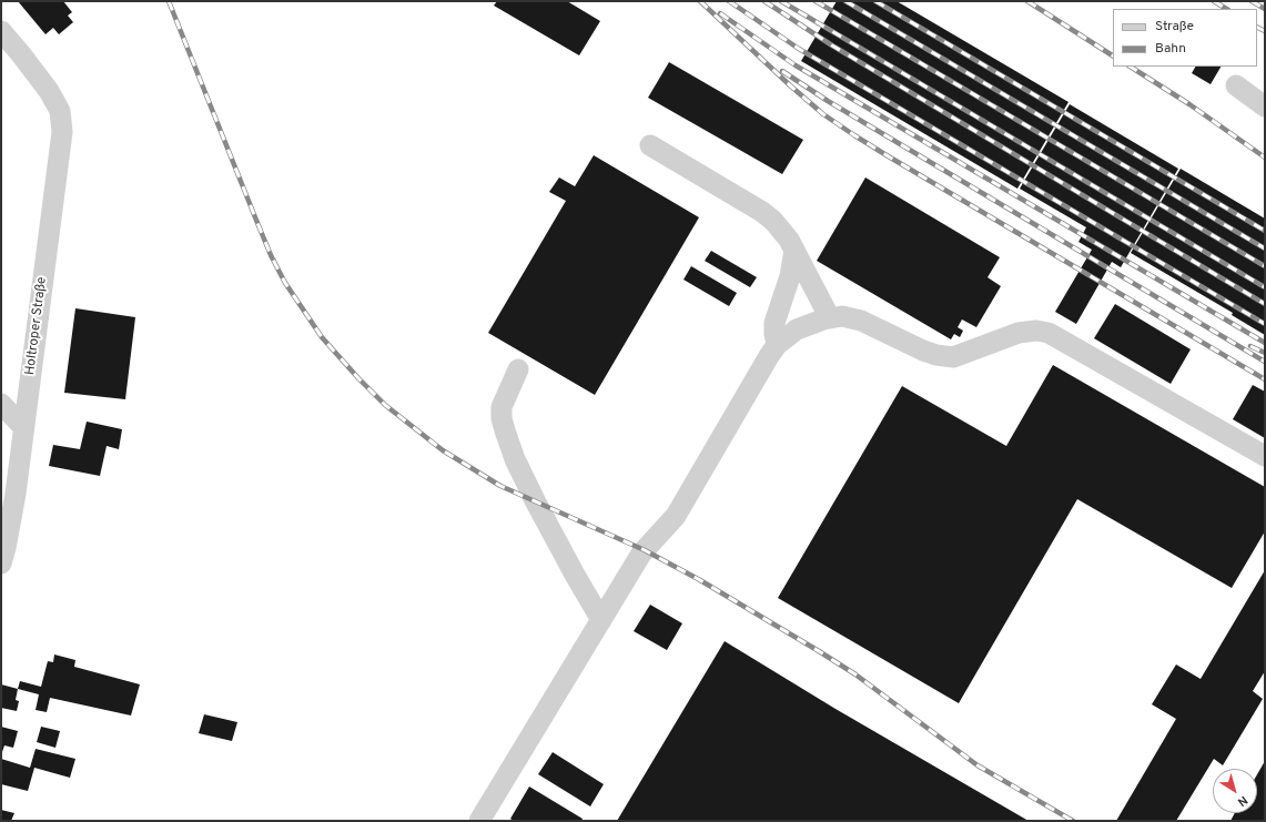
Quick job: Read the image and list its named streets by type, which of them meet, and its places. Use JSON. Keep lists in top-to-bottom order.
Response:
{
  "streets": {
    "street": ["Holtroper Straße"]
  },
  "legend": ["Straße", "Bahn"],
  "north": "bottom right"
}
